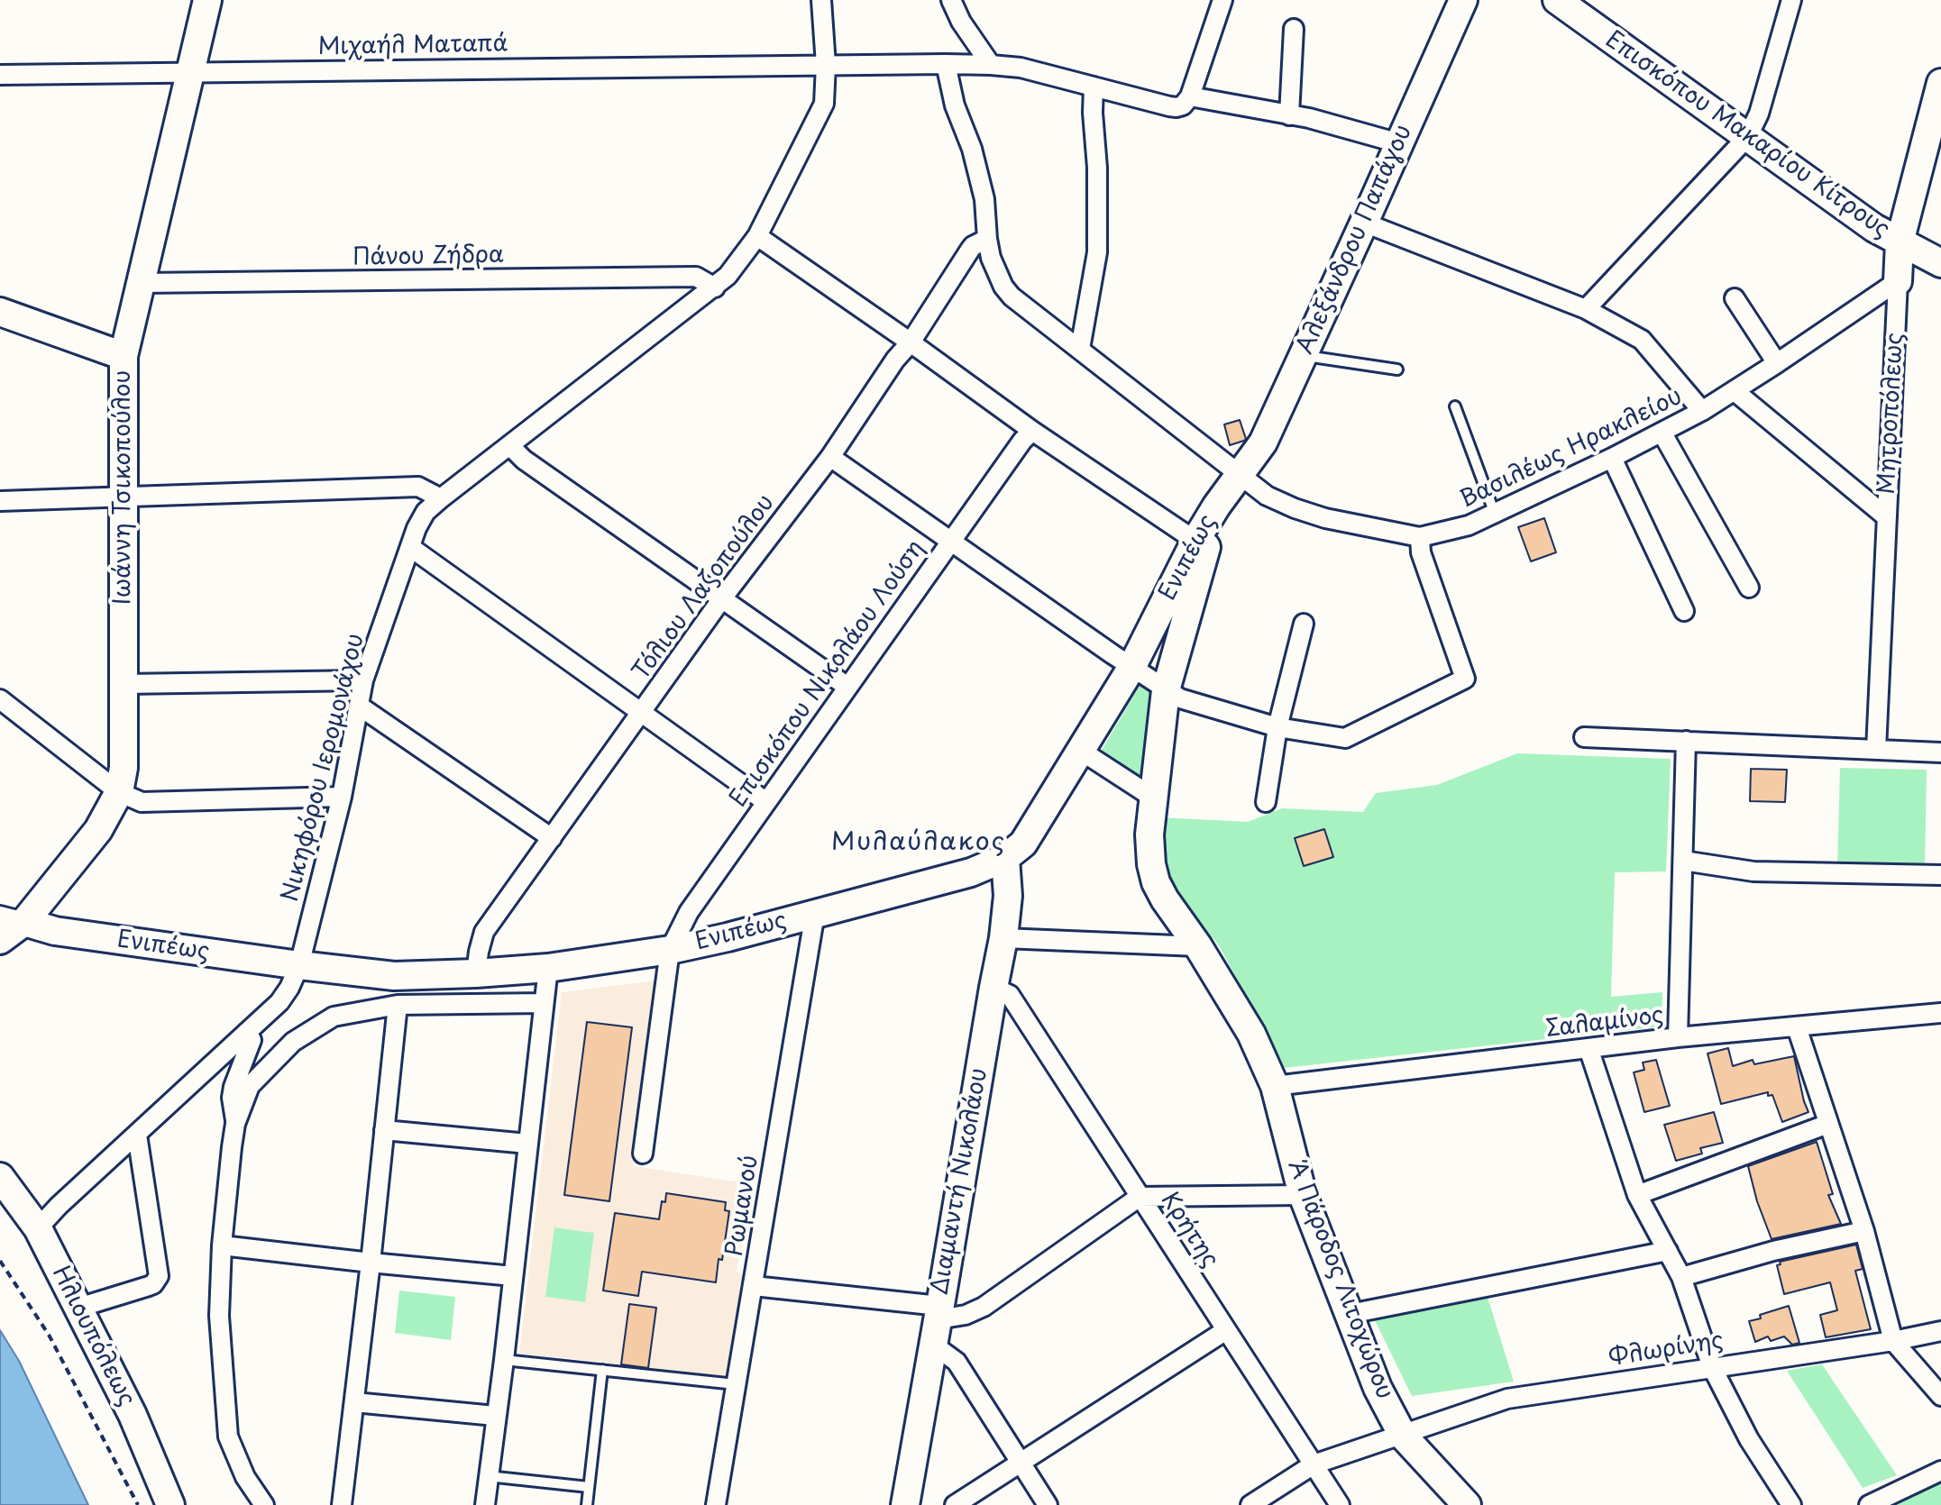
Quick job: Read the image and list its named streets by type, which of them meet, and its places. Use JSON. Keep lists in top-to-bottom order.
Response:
{
  "streets": {
    "street": [
      "Μιχαήλ Ματαπά",
      "Επισκόπου Μακαρίου Κίτρους",
      "Αλεξάνδρου Παπάγου",
      "Πάνου Ζήδρα",
      "Μητροπόλεως",
      "Βασιλέως Ηρακλείου",
      "Ιωάννη Τσικοπούλου",
      "Ενιπέως",
      "Τόλιου Λαζοπούλου",
      "Επισκόπου Νικολάου Λούση",
      "Νικηφόρου Ιερομονάχου",
      "Σαλαμίνος",
      "Διαμαντή Νικολάου",
      "Ρωμανού",
      "Κρήτης",
      "Α΄ Πάροδος Λιτοχώρου",
      "Ηλιουπόλεως",
      "Φλωρίνης"
    ]
  },
  "crossings": [
    ["Μιχαήλ Ματαπά", "Αλεξάνδρου Παπάγου"],
    ["Μιχαήλ Ματαπά", "Βασιλέως Ηρακλείου"],
    ["Μιχαήλ Ματαπά", "Ιωάννη Τσικοπούλου"],
    ["Μιχαήλ Ματαπά", "Νικηφόρου Ιερομονάχου"],
    ["Επισκόπου Μακαρίου Κίτρους", "Μητροπόλεως"],
    ["Αλεξάνδρου Παπάγου", "Βασιλέως Ηρακλείου"],
    ["Αλεξάνδρου Παπάγου", "Ενιπέως"],
    ["Πάνου Ζήδρα", "Ιωάννη Τσικοπούλου"],
    ["Πάνου Ζήδρα", "Νικηφόρου Ιερομονάχου"],
    ["Μητροπόλεως", "Βασιλέως Ηρακλείου"],
    ["Βασιλέως Ηρακλείου", "Ενιπέως"],
    ["Βασιλέως Ηρακλείου", "Τόλιου Λαζοπούλου"],
    ["Ιωάννη Τσικοπούλου", "Ενιπέως"],
    ["Ενιπέως", "Τόλιου Λαζοπούλου"],
    ["Ενιπέως", "Επισκόπου Νικολάου Λούση"],
    ["Ενιπέως", "Νικηφόρου Ιερομονάχου"],
    ["Ενιπέως", "Διαμαντή Νικολάου"],
    ["Ενιπέως", "Ρωμανού"],
    ["Ενιπέως", "Α΄ Πάροδος Λιτοχώρου"],
    ["Νικηφόρου Ιερομονάχου", "Ηλιουπόλεως"],
    ["Σαλαμίνος", "Α΄ Πάροδος Λιτοχώρου"],
    ["Διαμαντή Νικολάου", "Κρήτης"],
    ["Κρήτης", "Φλωρίνης"],
    ["Α΄ Πάροδος Λιτοχώρου", "Φλωρίνης"]
  ],
  "districts": ["Μυλαύλακος"]
}
